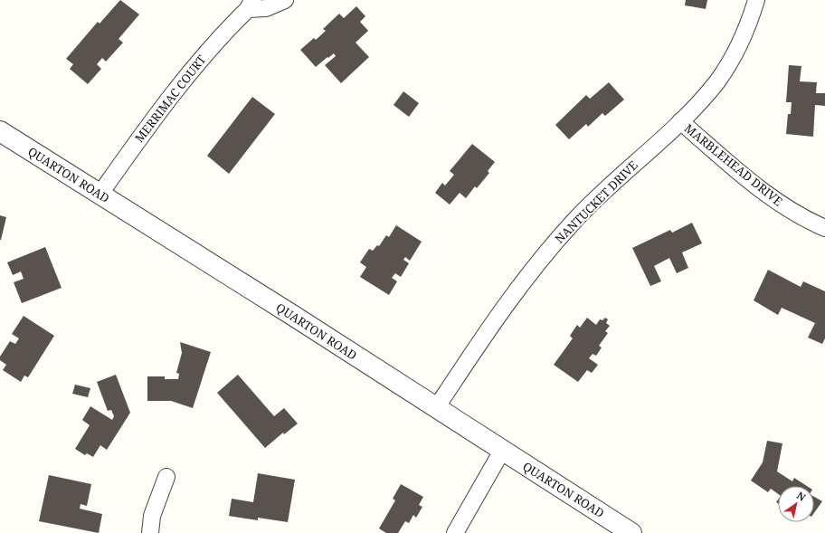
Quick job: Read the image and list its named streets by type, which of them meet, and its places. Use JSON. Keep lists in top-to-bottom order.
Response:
{
  "streets": {
    "street": [
      "MERRIMAC COURT",
      "MARBLEHEAD DRIVE",
      "QUARTON ROAD",
      "NANTUCKET DRIVE"
    ]
  },
  "crossings": [
    ["MERRIMAC COURT", "QUARTON ROAD"],
    ["MARBLEHEAD DRIVE", "NANTUCKET DRIVE"],
    ["QUARTON ROAD", "NANTUCKET DRIVE"]
  ],
  "north": "top right"
}
